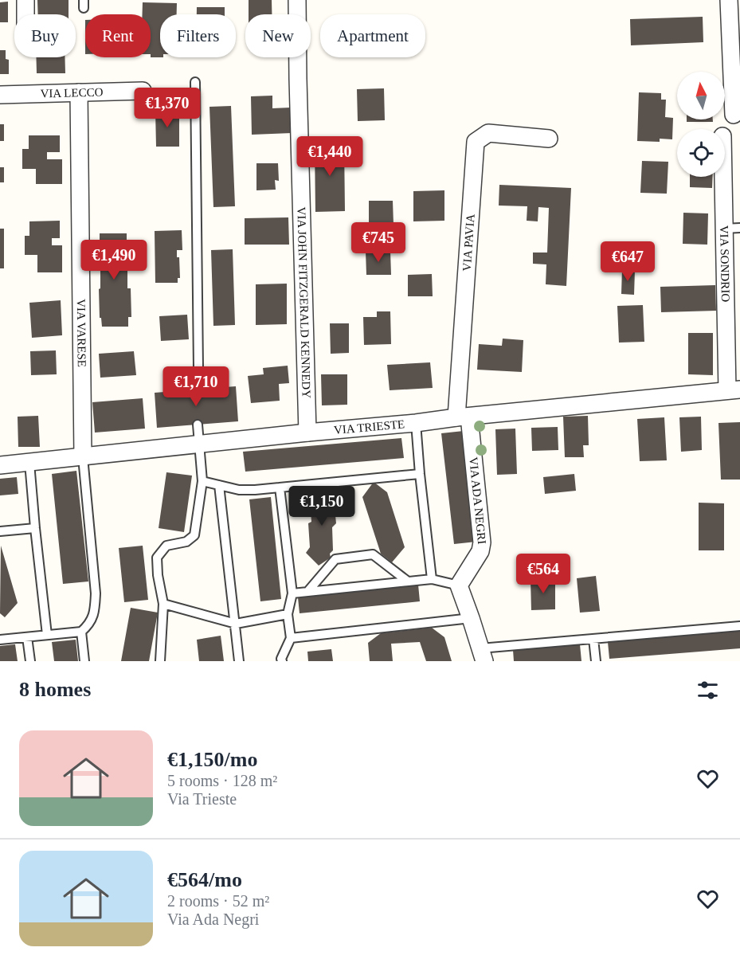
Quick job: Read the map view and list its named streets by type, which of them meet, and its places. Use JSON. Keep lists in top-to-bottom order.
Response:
{
  "streets": {
    "street": [
      "VIA LECCO",
      "VIA PAVIA",
      "VIA SONDRIO",
      "VIA JOHN FITZGERALD KENNEDY",
      "VIA VARESE",
      "VIA TRIESTE",
      "VIA ADA NEGRI"
    ]
  },
  "crossings": [
    ["VIA LECCO", "VIA VARESE"],
    ["VIA PAVIA", "VIA TRIESTE"],
    ["VIA PAVIA", "VIA ADA NEGRI"],
    ["VIA SONDRIO", "VIA TRIESTE"],
    ["VIA JOHN FITZGERALD KENNEDY", "VIA TRIESTE"],
    ["VIA VARESE", "VIA TRIESTE"],
    ["VIA TRIESTE", "VIA ADA NEGRI"]
  ],
  "north": "top",
  "page": {
    "chip": [
      "Buy",
      "Rent",
      "Filters",
      "New",
      "Apartment"
    ],
    "price": [
      "€1,370",
      "€1,440",
      "€745",
      "€1,490",
      "€647",
      "€1,710",
      "€1,150",
      "€564"
    ],
    "heading": "8 homes",
    "list": [
      {
        "name": "€1,150/mo",
        "note": "5 rooms · 128 m² · Via Trieste"
      },
      {
        "name": "€564/mo",
        "note": "2 rooms · 52 m² · Via Ada Negri"
      }
    ]
  }
}
